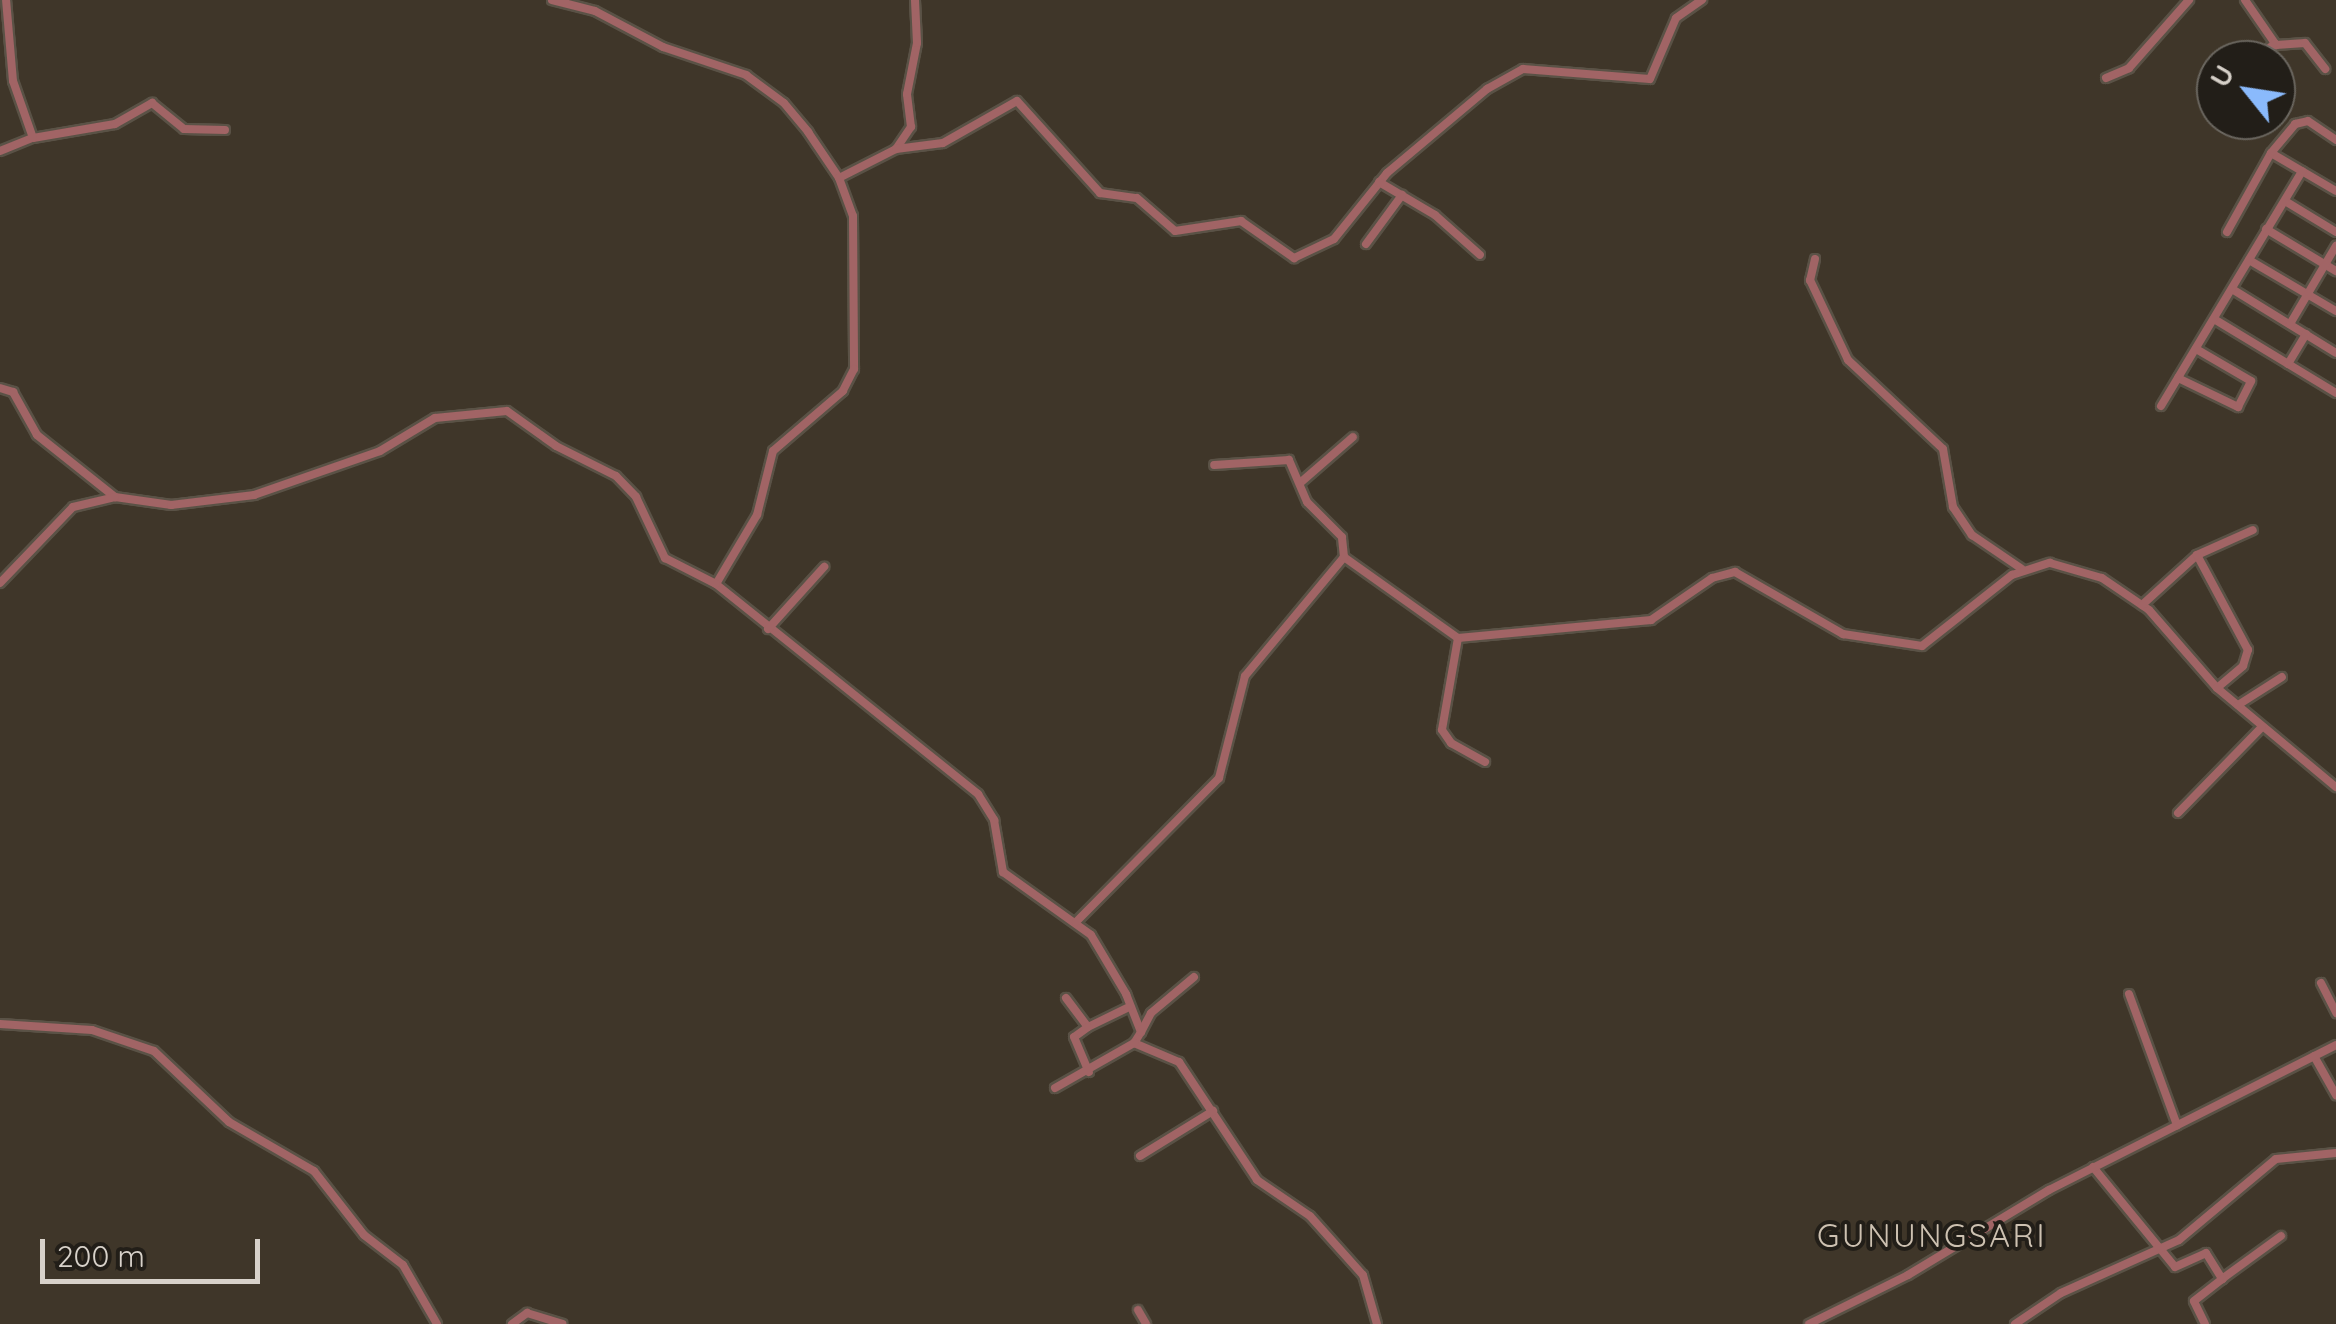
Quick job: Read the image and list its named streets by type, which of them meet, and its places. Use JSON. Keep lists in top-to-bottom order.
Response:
{
  "districts": ["GUNUNGSARI"],
  "scale_bar": "200 m",
  "north": "top left"
}
